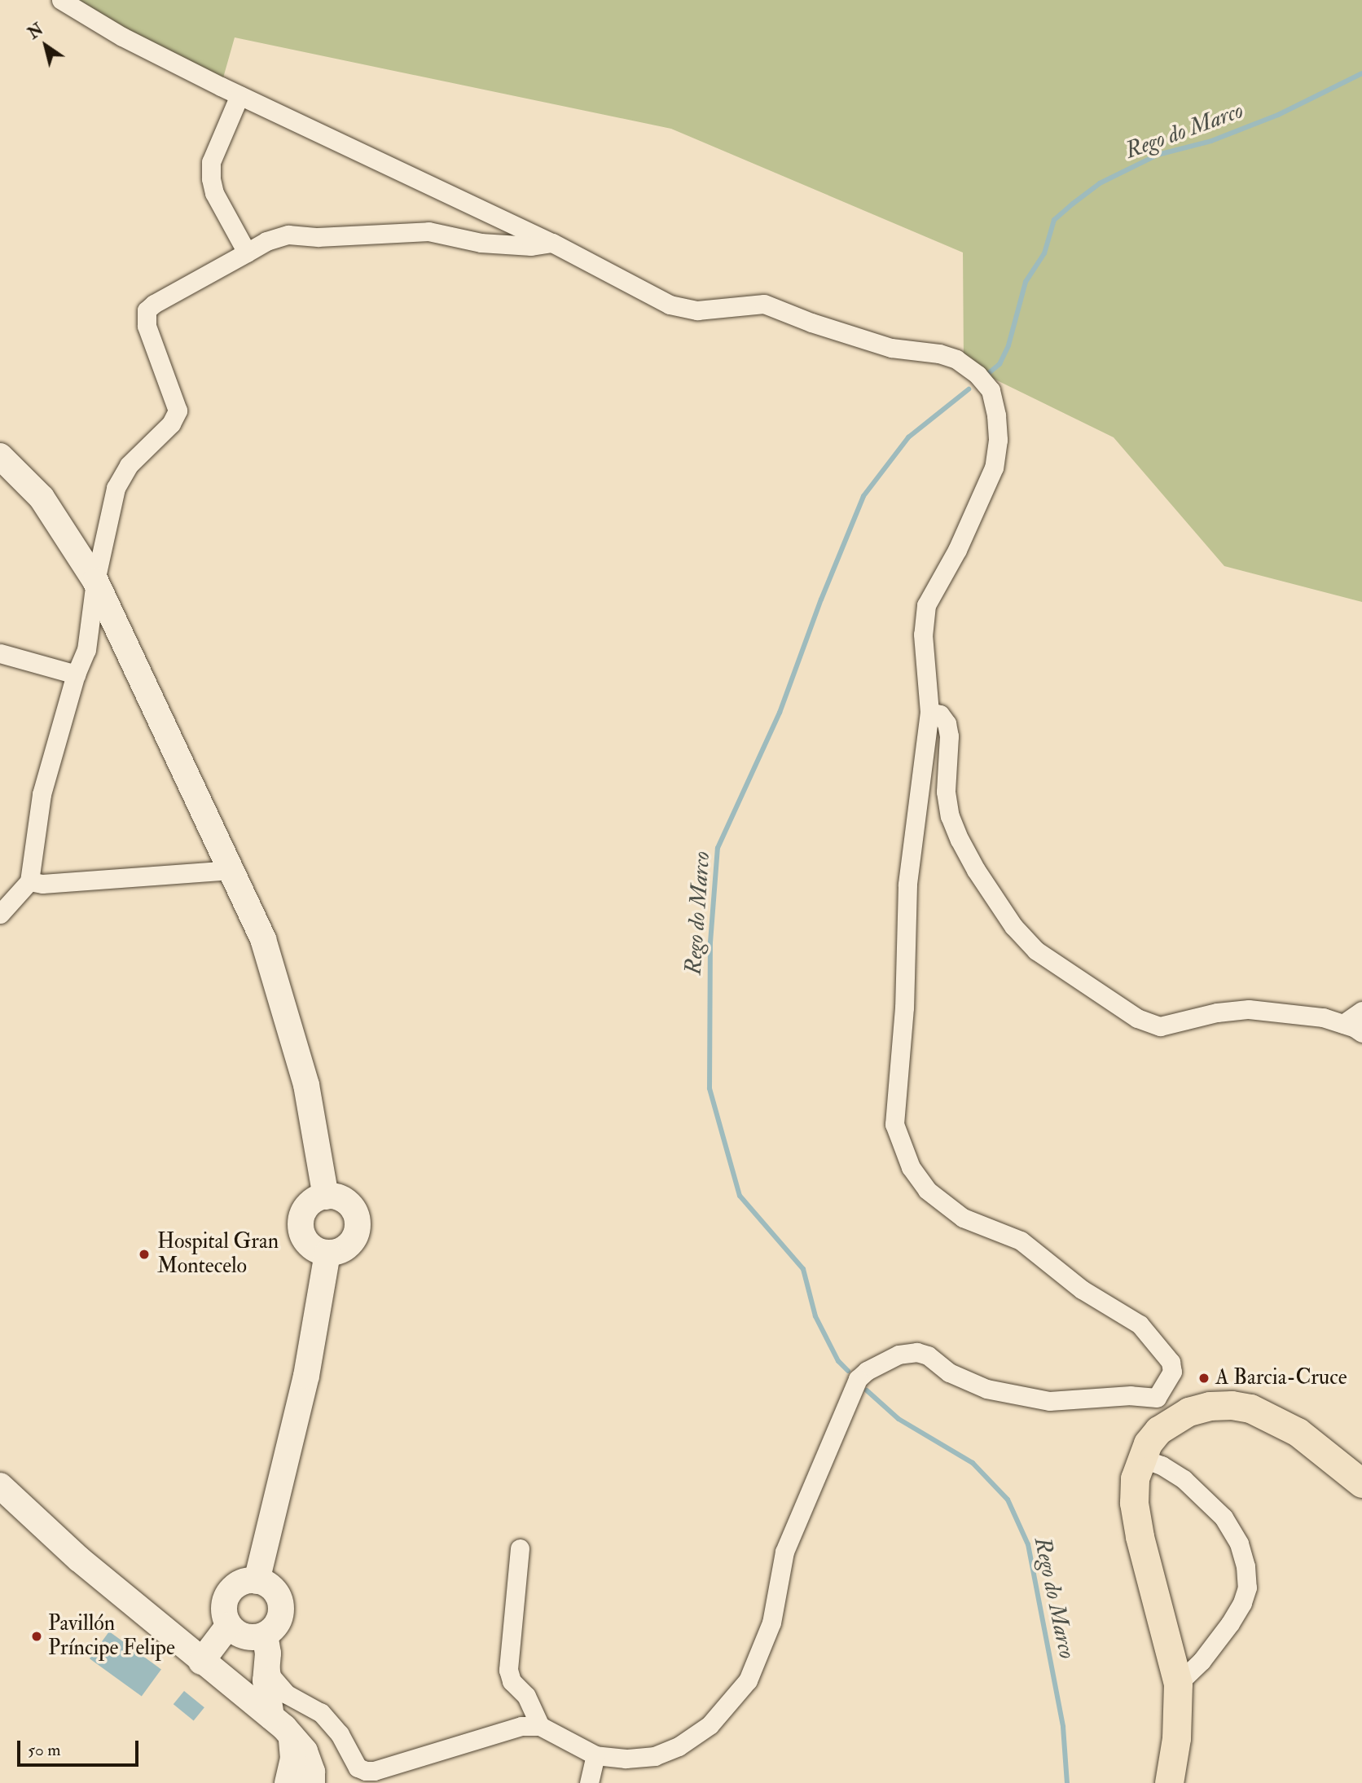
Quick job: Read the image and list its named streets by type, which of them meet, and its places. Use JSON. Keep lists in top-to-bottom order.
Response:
{
  "water": ["Rego do Marco"],
  "places": ["Hospital Gran Montecelo", "A Barcia-Cruce", "Pavillón Príncipe Felipe"],
  "scale_bar": "50 m",
  "north": "top left"
}
